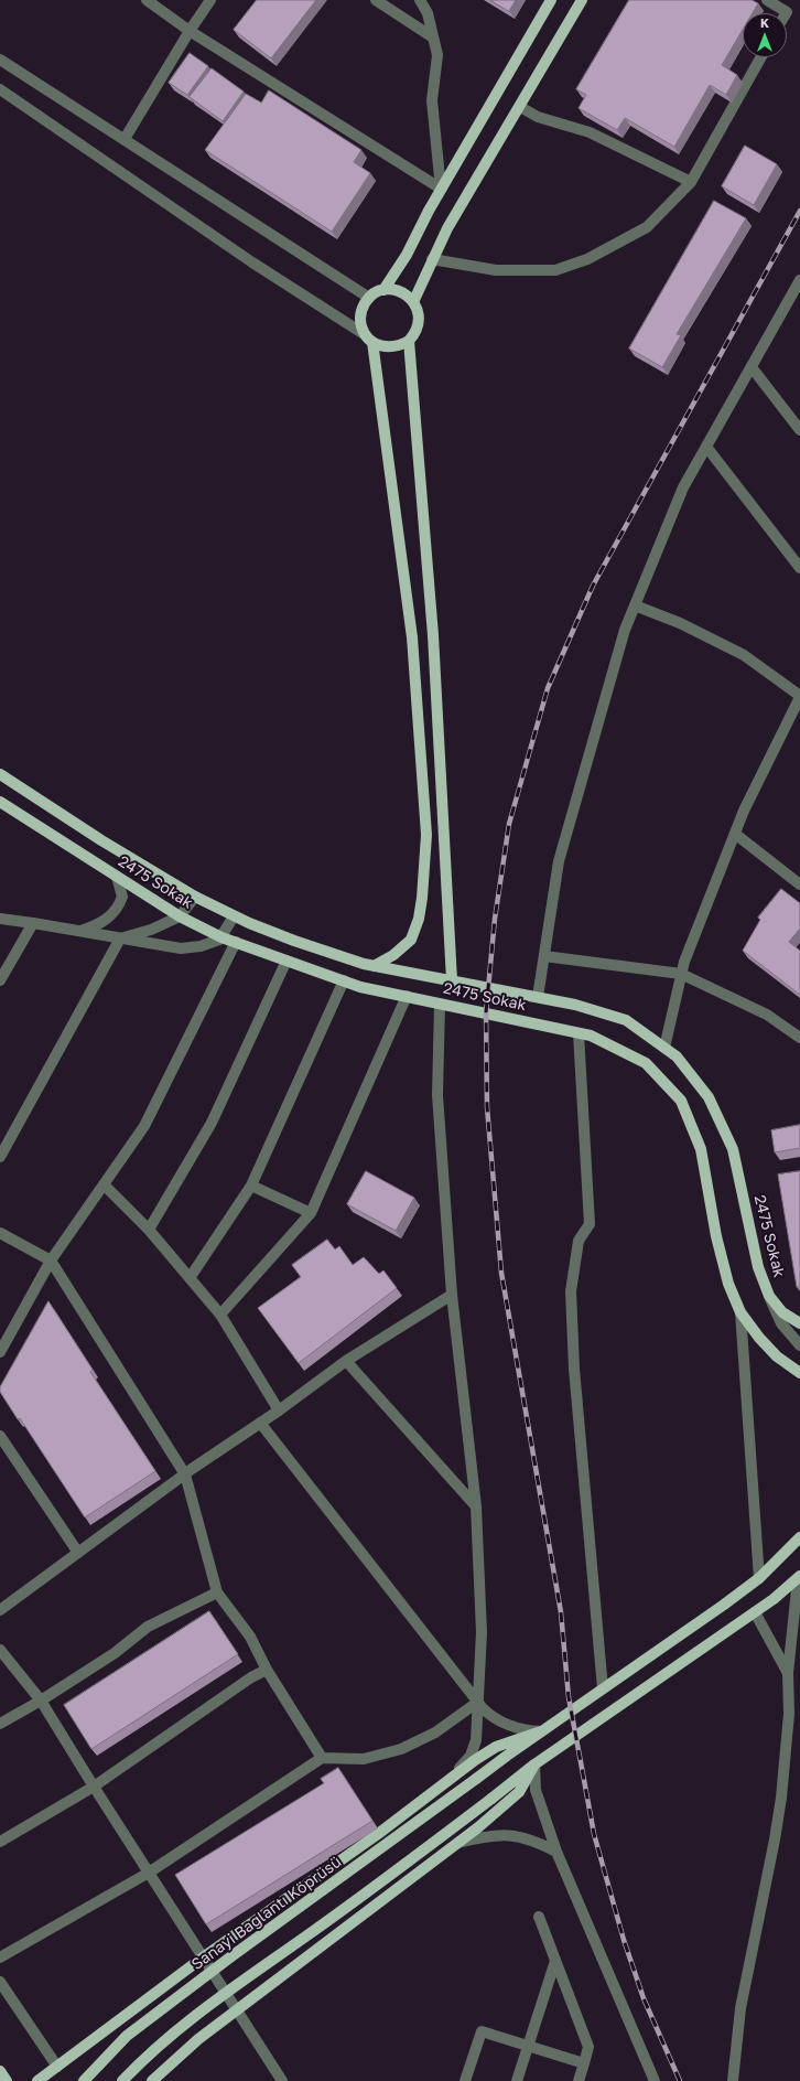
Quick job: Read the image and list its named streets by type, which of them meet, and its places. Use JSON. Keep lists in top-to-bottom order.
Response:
{
  "streets": {
    "main road": ["2475 Sokak", "Sanayi Bağlantı Köprüsü"]
  },
  "north": "top"
}
